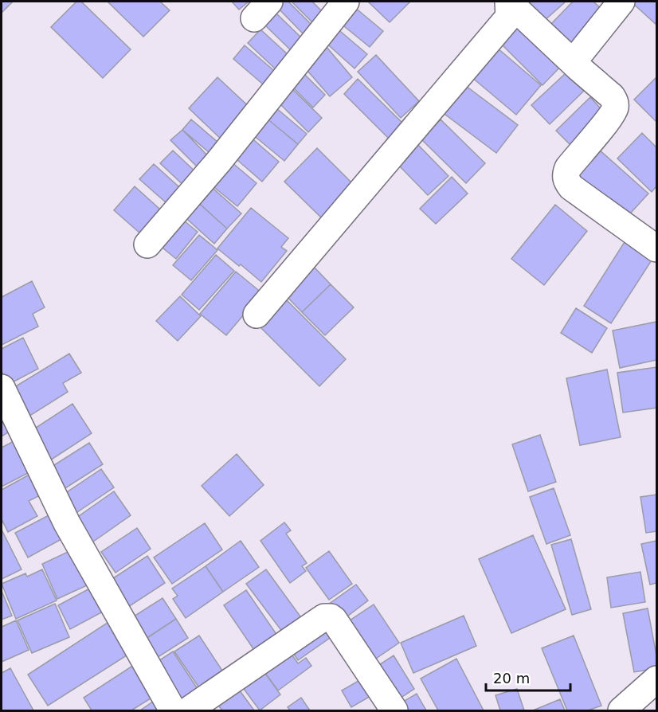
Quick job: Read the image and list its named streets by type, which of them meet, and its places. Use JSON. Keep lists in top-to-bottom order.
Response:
{
  "scale_bar": "20 m"
}
